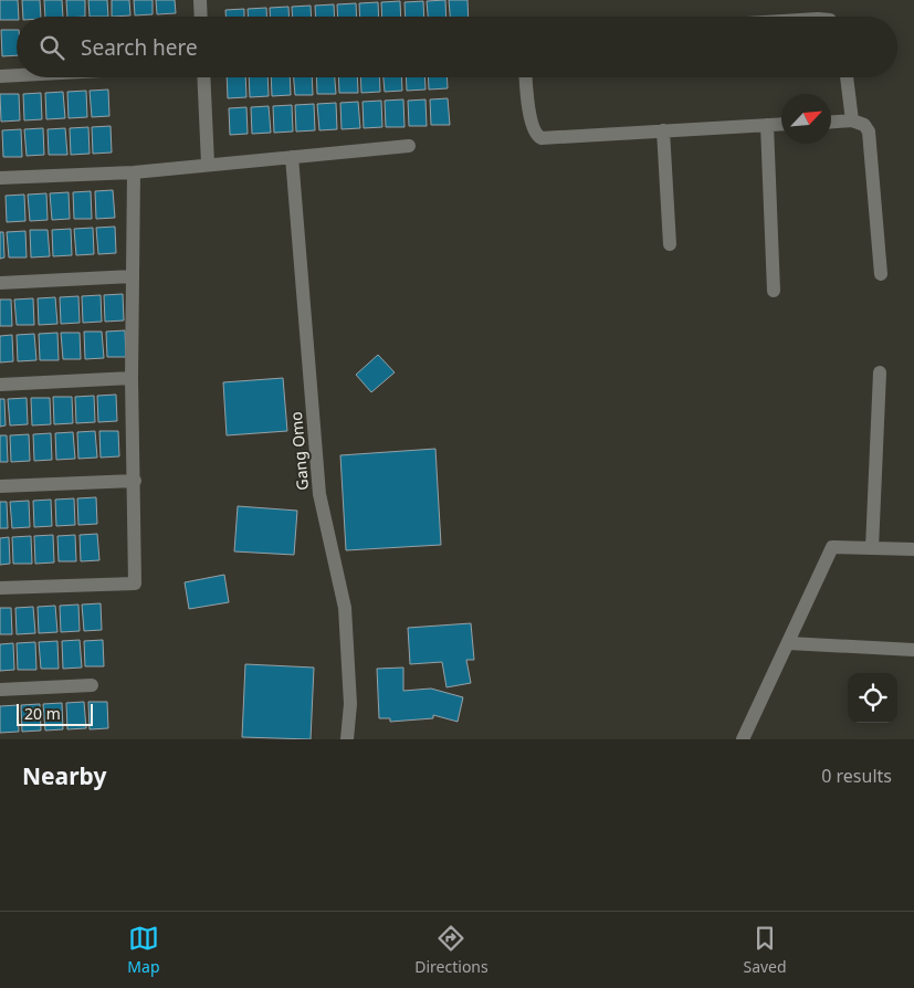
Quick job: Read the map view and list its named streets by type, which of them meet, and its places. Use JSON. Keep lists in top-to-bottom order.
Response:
{
  "streets": {
    "street": ["Gang Omo"]
  },
  "scale_bar": "20 m",
  "north": "top right",
  "page": {
    "search": "Search here",
    "scale": "20 m",
    "heading": ["Nearby", "0 results"],
    "nav": ["Map", "Directions", "Saved"]
  }
}
